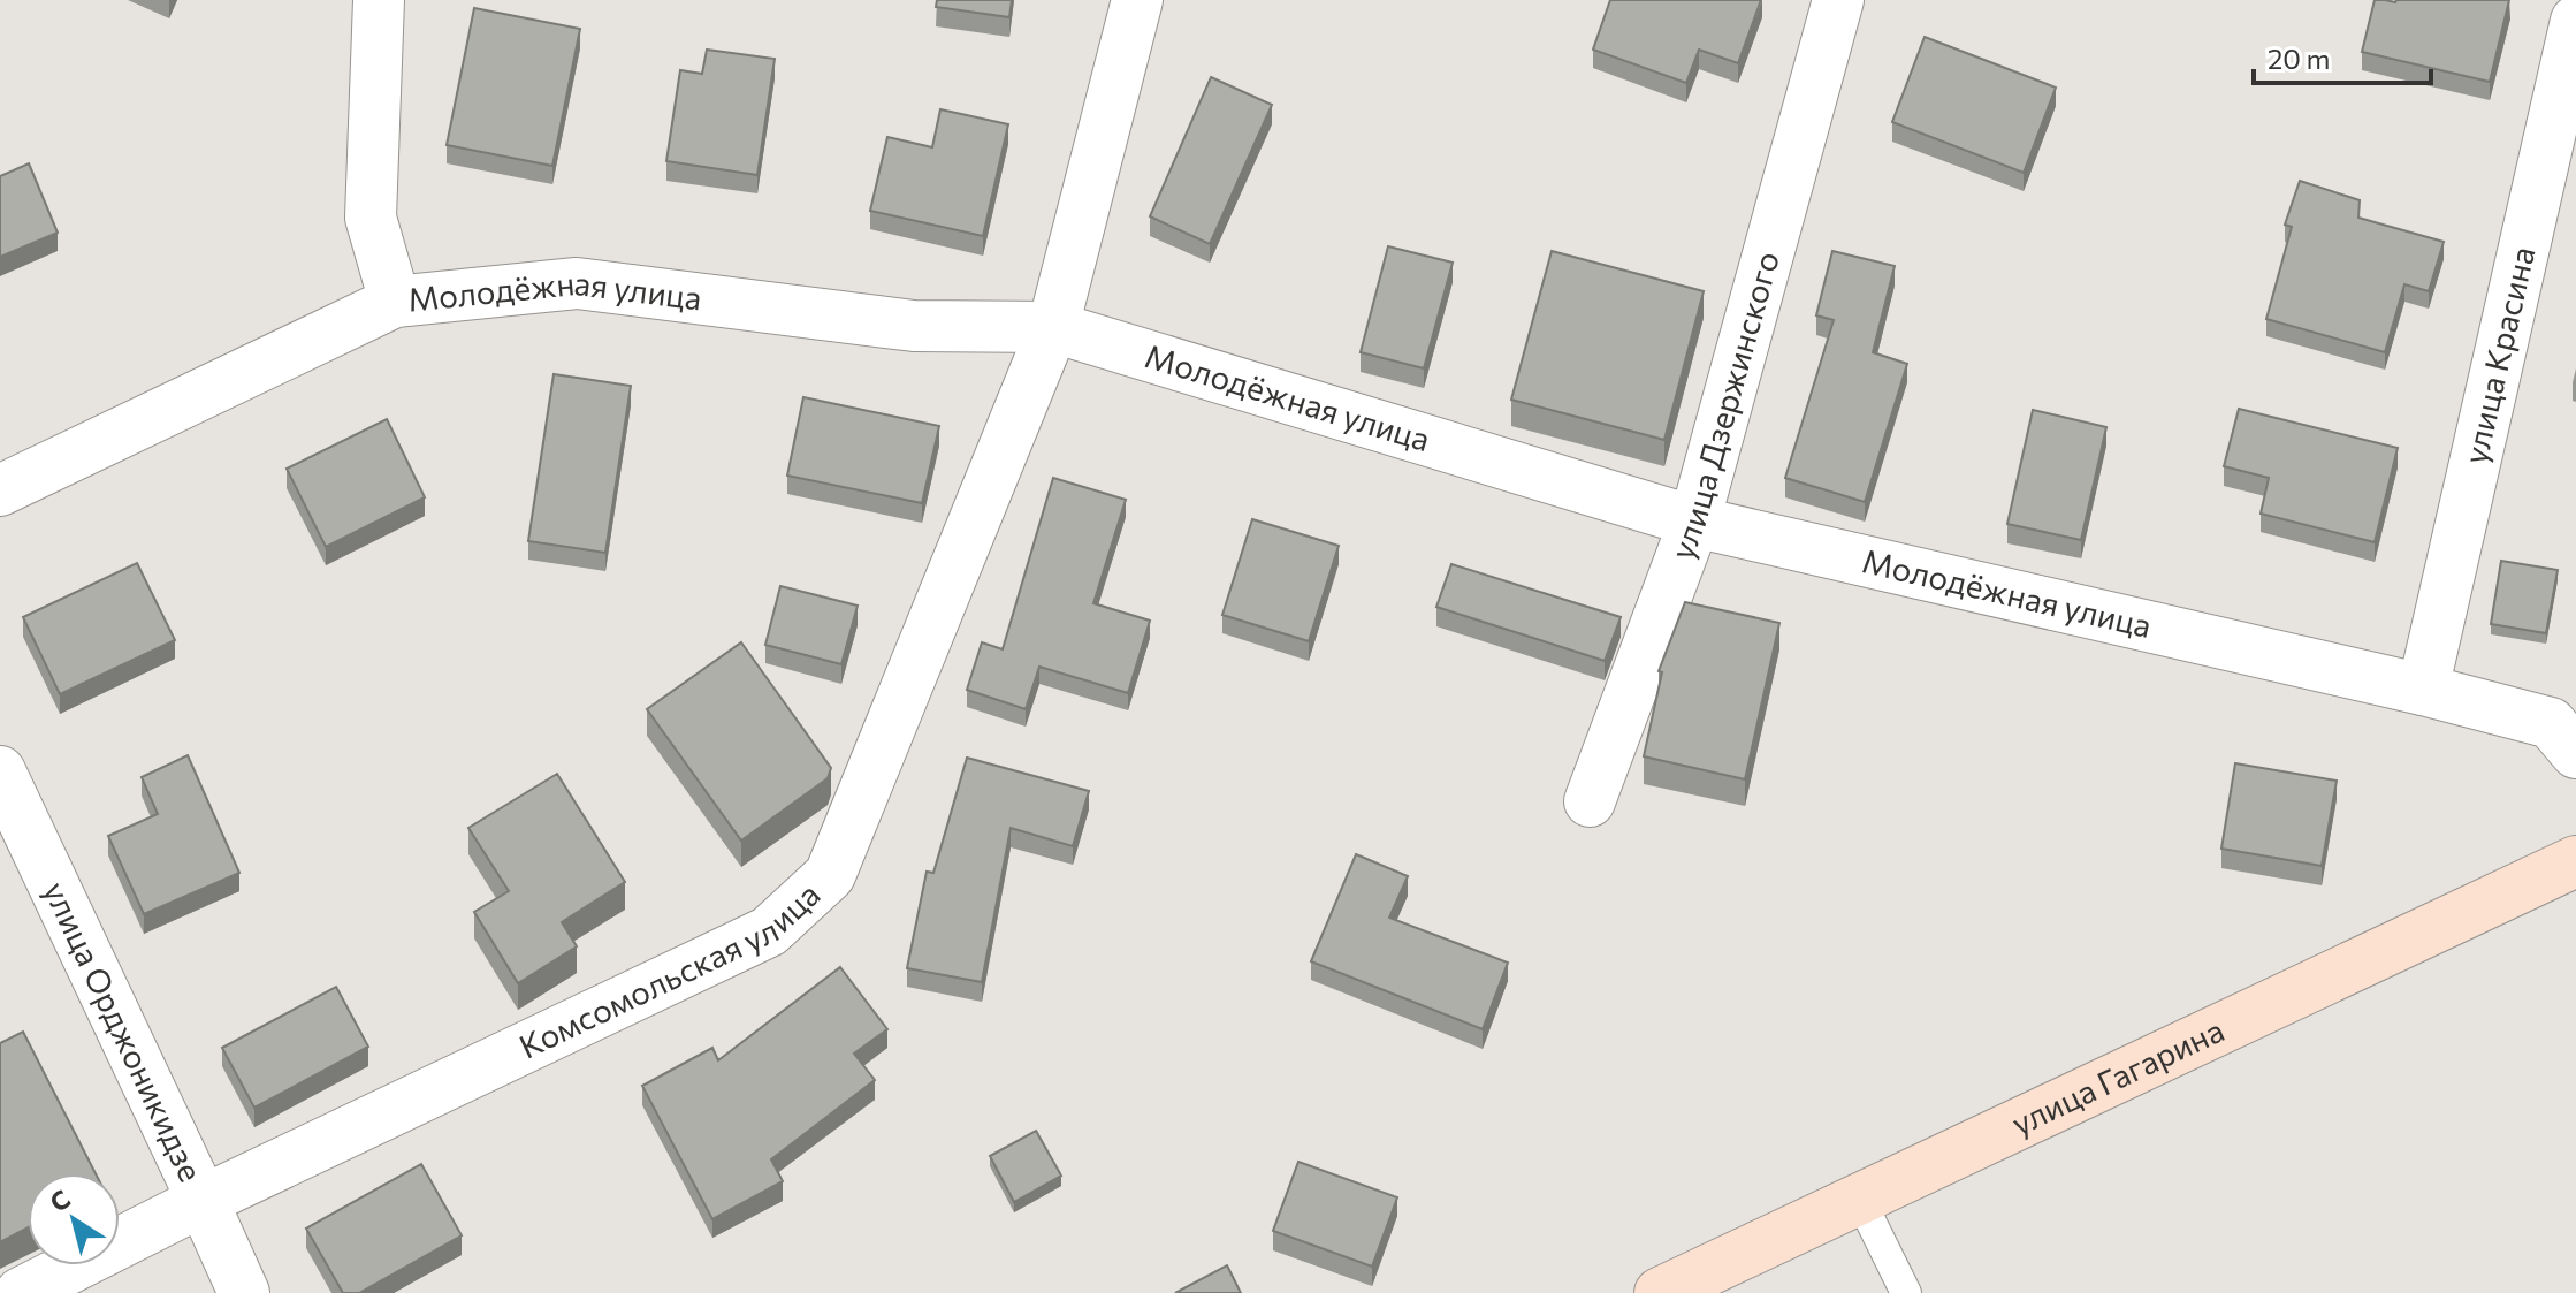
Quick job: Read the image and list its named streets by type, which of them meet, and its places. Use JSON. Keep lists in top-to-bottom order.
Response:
{
  "streets": {
    "main road": ["улица Гагарина"],
    "street": [
      "Молодёжная улица",
      "улица Красина",
      "улица Дзержинского",
      "Комсомольская улица",
      "улица Орджоникидзе"
    ]
  },
  "crossings": [
    ["Молодёжная улица", "улица Красина"],
    ["Молодёжная улица", "улица Дзержинского"],
    ["Молодёжная улица", "Комсомольская улица"],
    ["Комсомольская улица", "улица Орджоникидзе"]
  ],
  "scale_bar": "20 m",
  "north": "top left"
}
